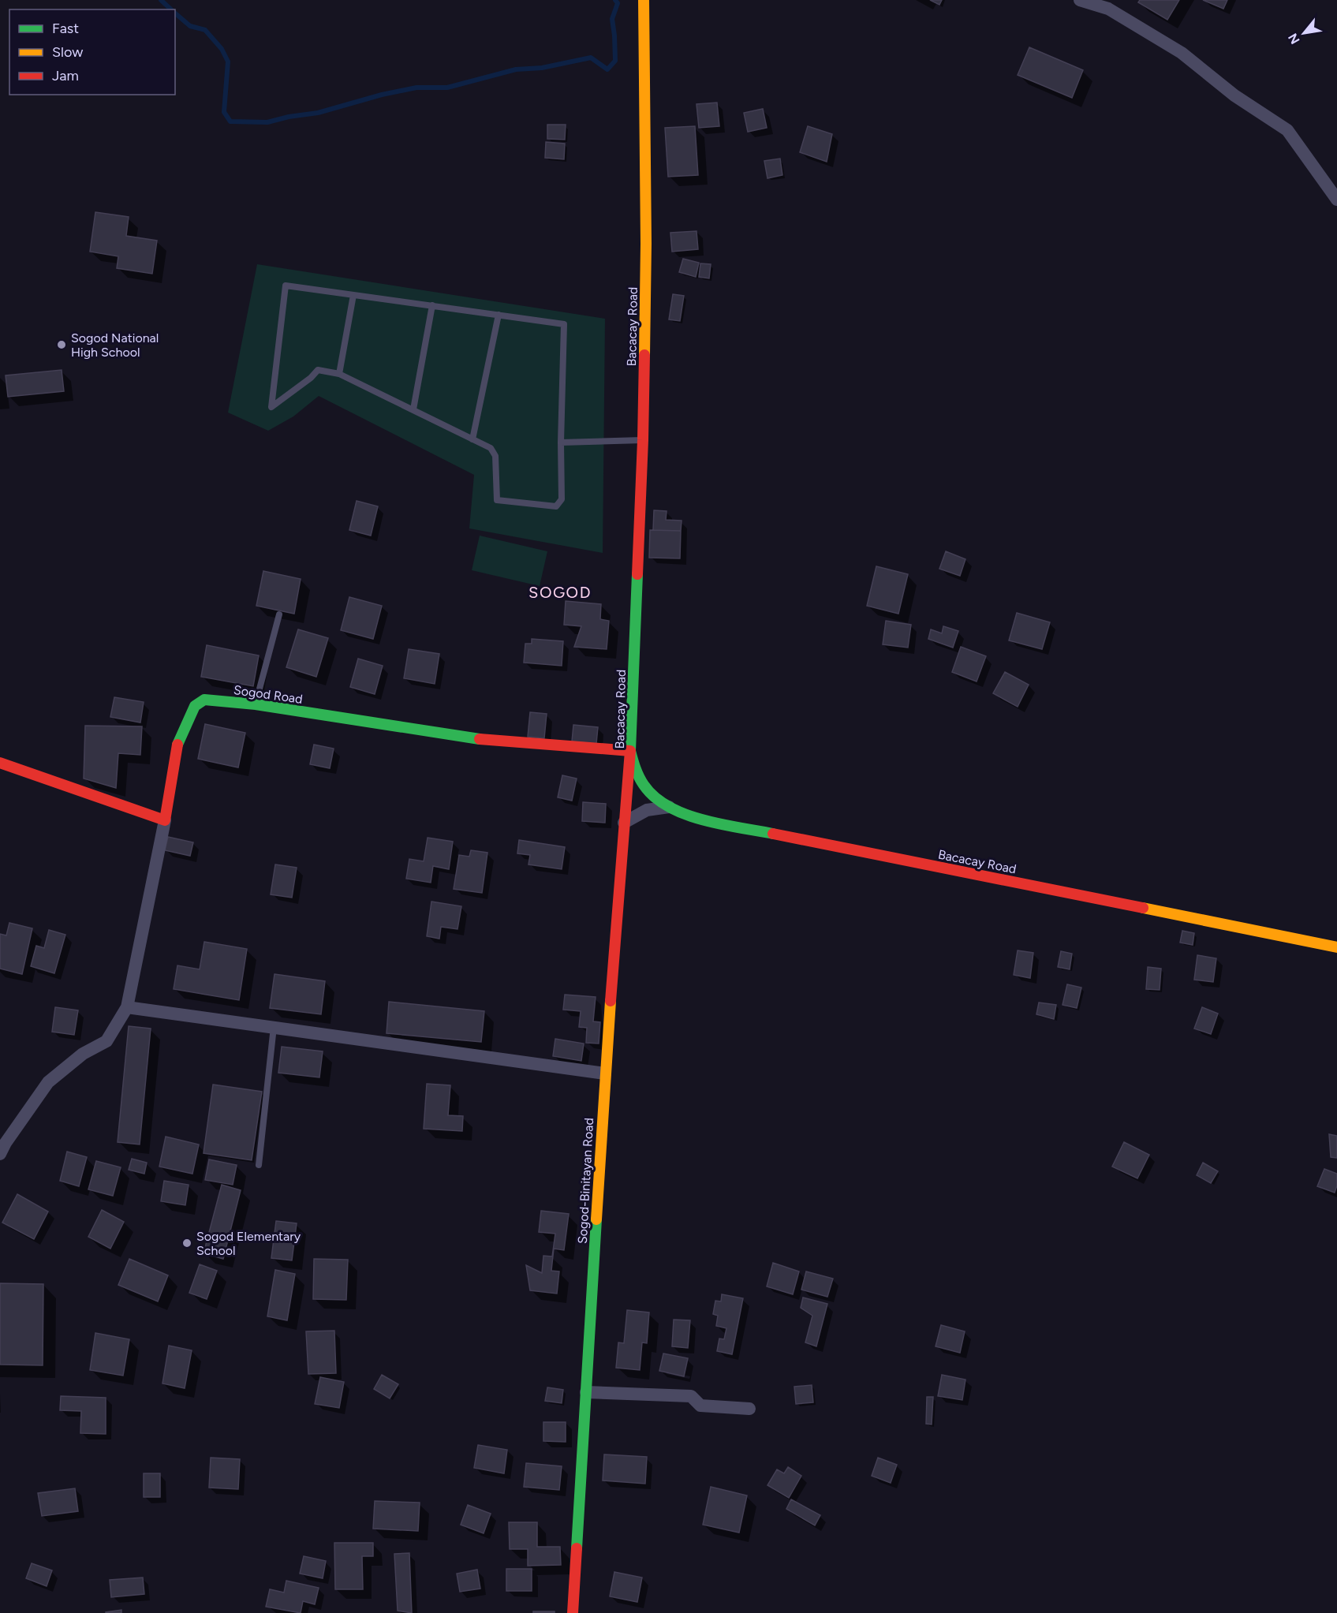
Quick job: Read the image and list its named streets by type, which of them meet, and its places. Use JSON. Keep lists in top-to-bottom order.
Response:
{
  "streets": {
    "street": ["Bacacay Road", "Sogod Road", "Sogod-Binitayan Road"]
  },
  "crossings": [
    ["Bacacay Road", "Sogod Road"],
    ["Bacacay Road", "Sogod-Binitayan Road"],
    ["Sogod Road", "Sogod-Binitayan Road"]
  ],
  "districts": ["SOGOD"],
  "places": ["Sogod National High School", "Sogod Elementary School"],
  "legend": ["Fast", "Slow", "Jam"],
  "north": "bottom left"
}
